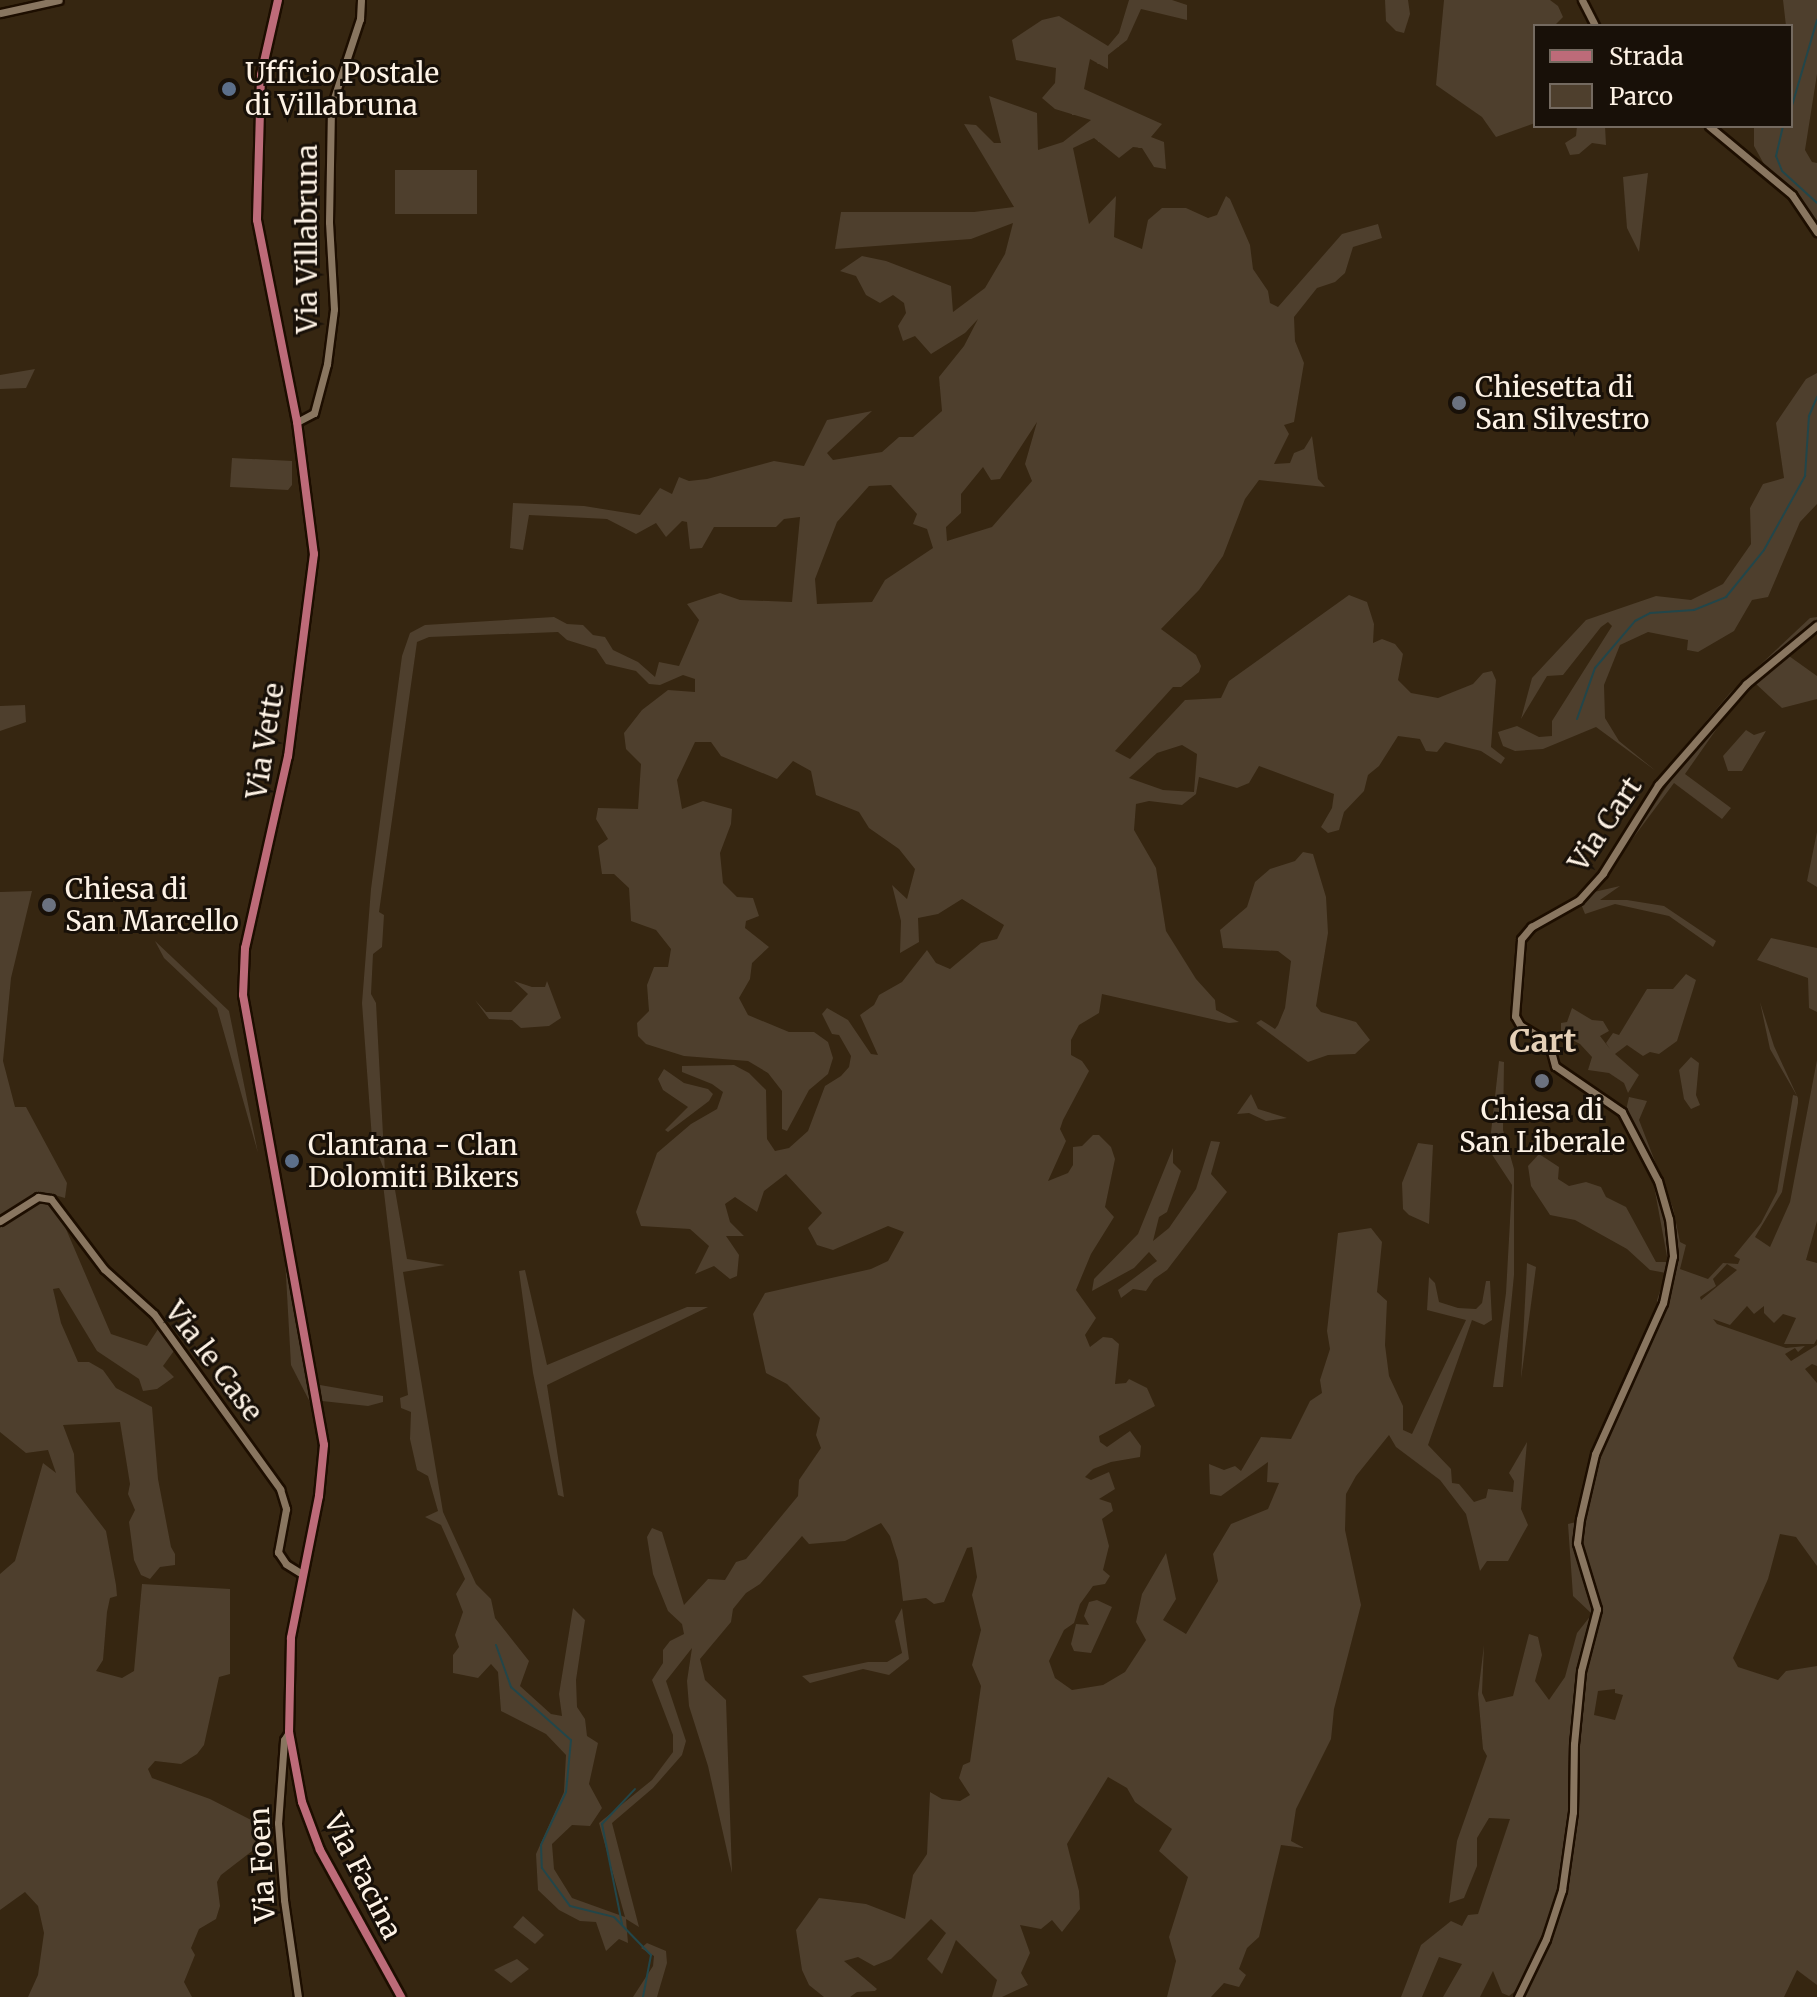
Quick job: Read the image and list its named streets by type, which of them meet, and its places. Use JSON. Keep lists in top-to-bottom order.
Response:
{
  "streets": {
    "main road": ["Via Vette", "Via Facina"],
    "street": [
      "Via Villabruna",
      "Via Cart",
      "Via le Case",
      "Via Foen"
    ]
  },
  "crossings": [
    ["Via Villabruna", "Via Vette"],
    ["Via Vette", "Via Facina"],
    ["Via le Case", "Via Facina"],
    ["Via Foen", "Via Facina"]
  ],
  "districts": ["Cart"],
  "places": [
    "Ufficio Postale di Villabruna",
    "Chiesetta di San Silvestro",
    "Chiesa di San Marcello",
    "Chiesa di San Liberale",
    "Clantana - Clan Dolomiti Bikers"
  ],
  "legend": ["Strada", "Parco"]
}
